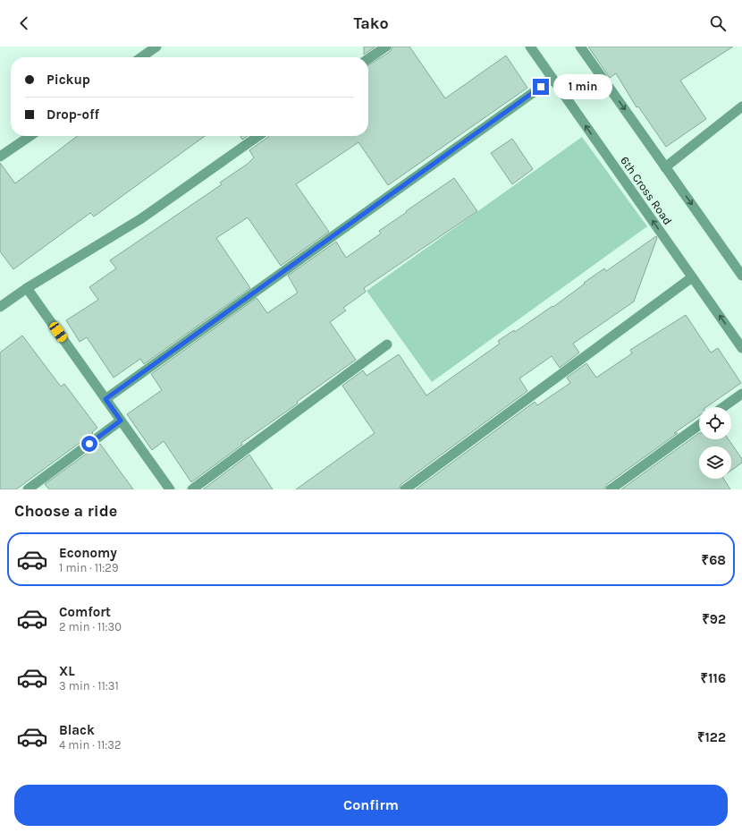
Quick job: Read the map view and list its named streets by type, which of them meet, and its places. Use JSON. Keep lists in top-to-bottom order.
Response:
{
  "streets": {
    "street": ["6th Cross Road"]
  },
  "page": {
    "header": "Tako",
    "banner": ["Pickup", "Drop-off"],
    "bubble": "1 min",
    "heading": "Choose a ride",
    "list": [
      {
        "name": "Economy",
        "note": "1 min · 11:29",
        "value": "₹68"
      },
      {
        "name": "Comfort",
        "note": "2 min · 11:30",
        "value": "₹92"
      },
      {
        "name": "XL",
        "note": "3 min · 11:31",
        "value": "₹116"
      },
      {
        "name": "Black",
        "note": "4 min · 11:32",
        "value": "₹122"
      }
    ],
    "buttons": "Confirm"
  }
}
